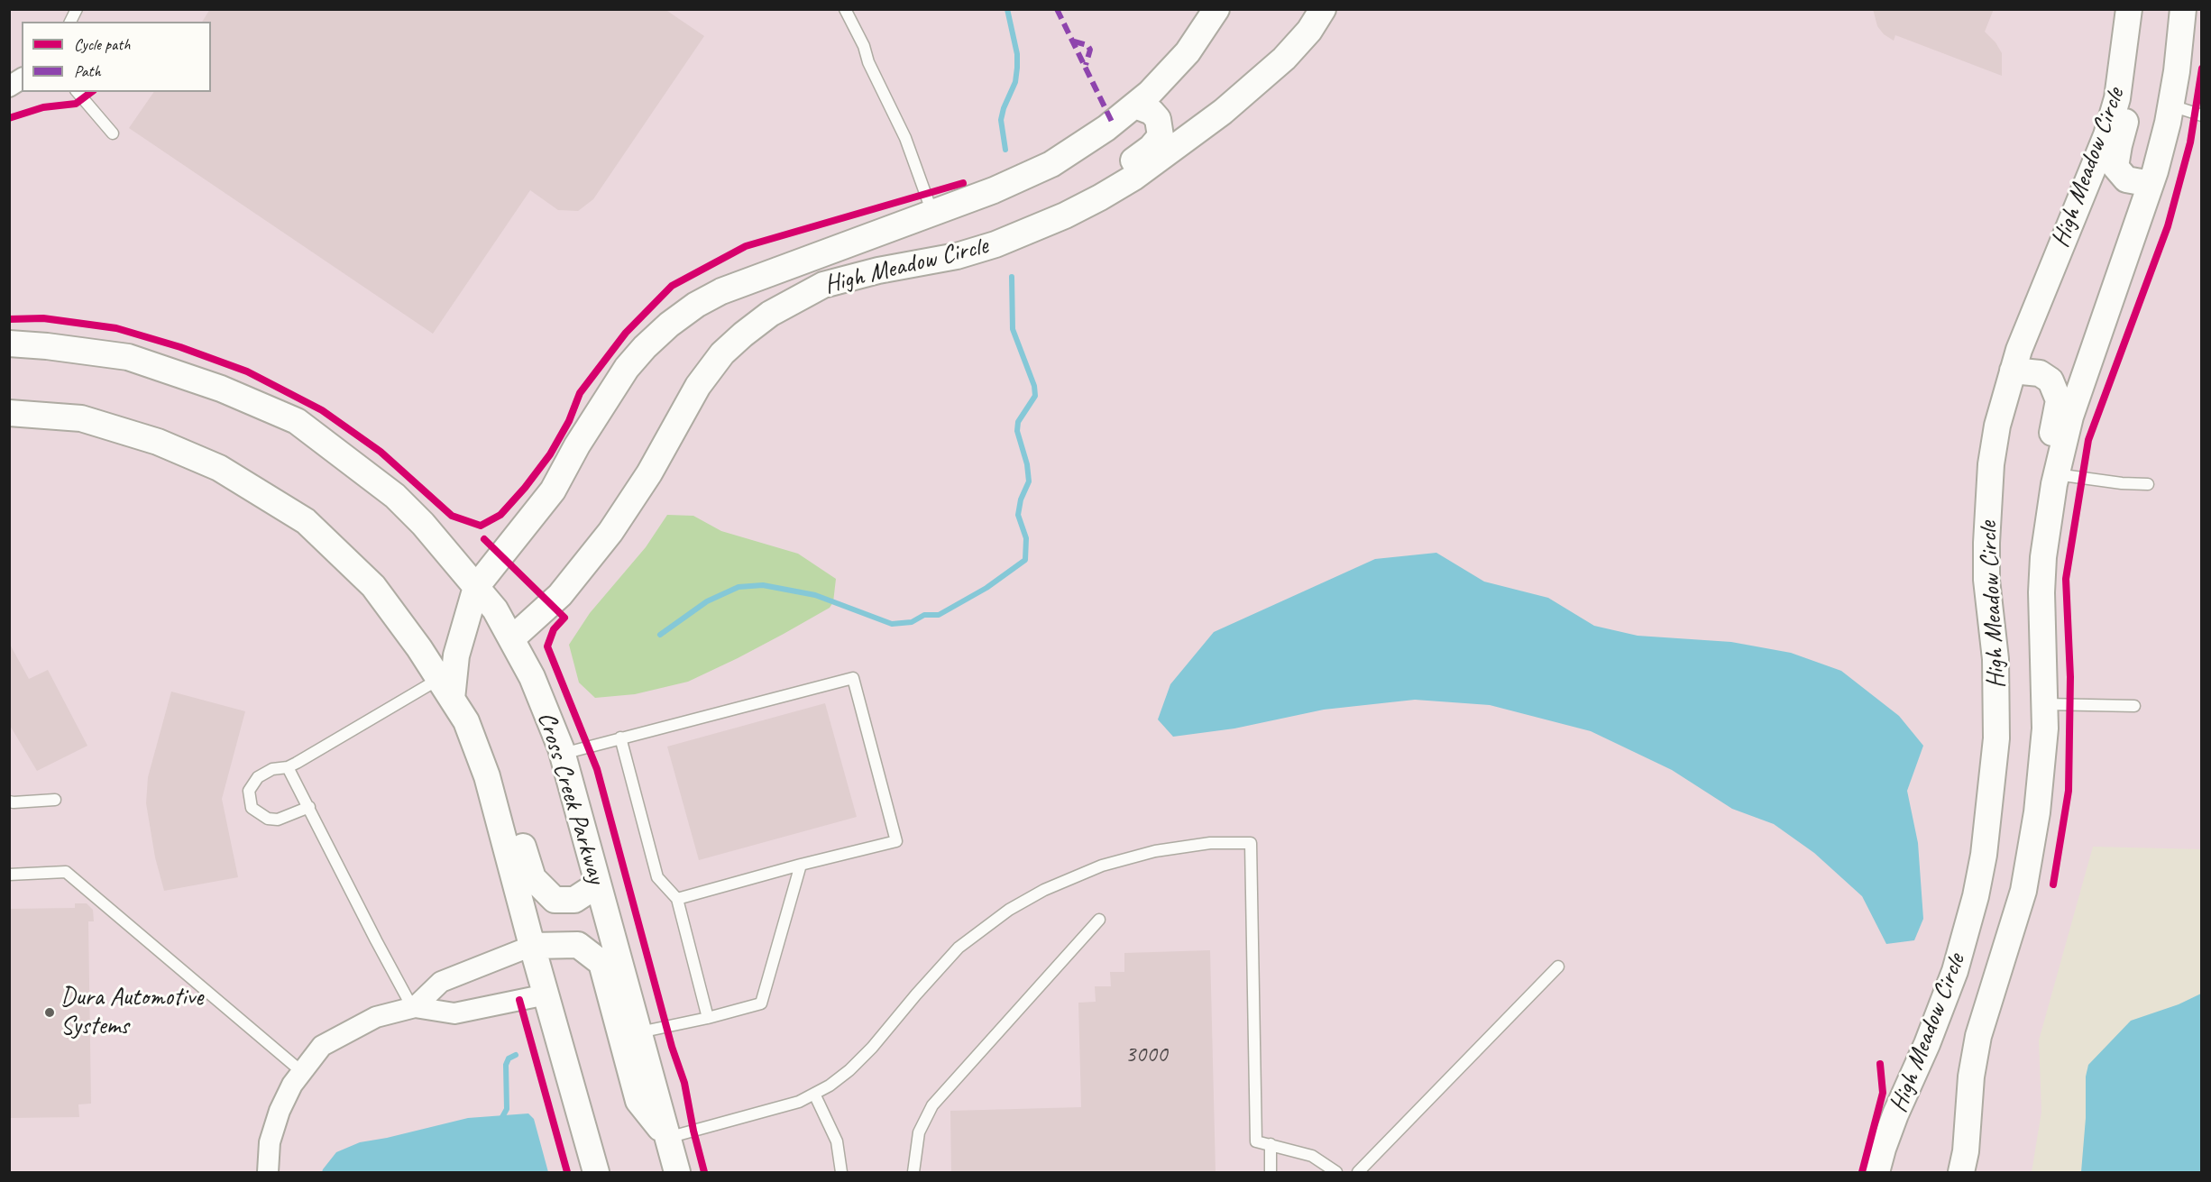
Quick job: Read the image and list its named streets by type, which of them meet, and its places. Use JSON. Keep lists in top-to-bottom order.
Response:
{
  "streets": {
    "street": ["High Meadow Circle", "Cross Creek Parkway"]
  },
  "crossings": [
    ["High Meadow Circle", "Cross Creek Parkway"]
  ],
  "places": ["Dura Automotive Systems"],
  "house_numbers": ["3000"],
  "legend": ["Cycle path", "Path"]
}
